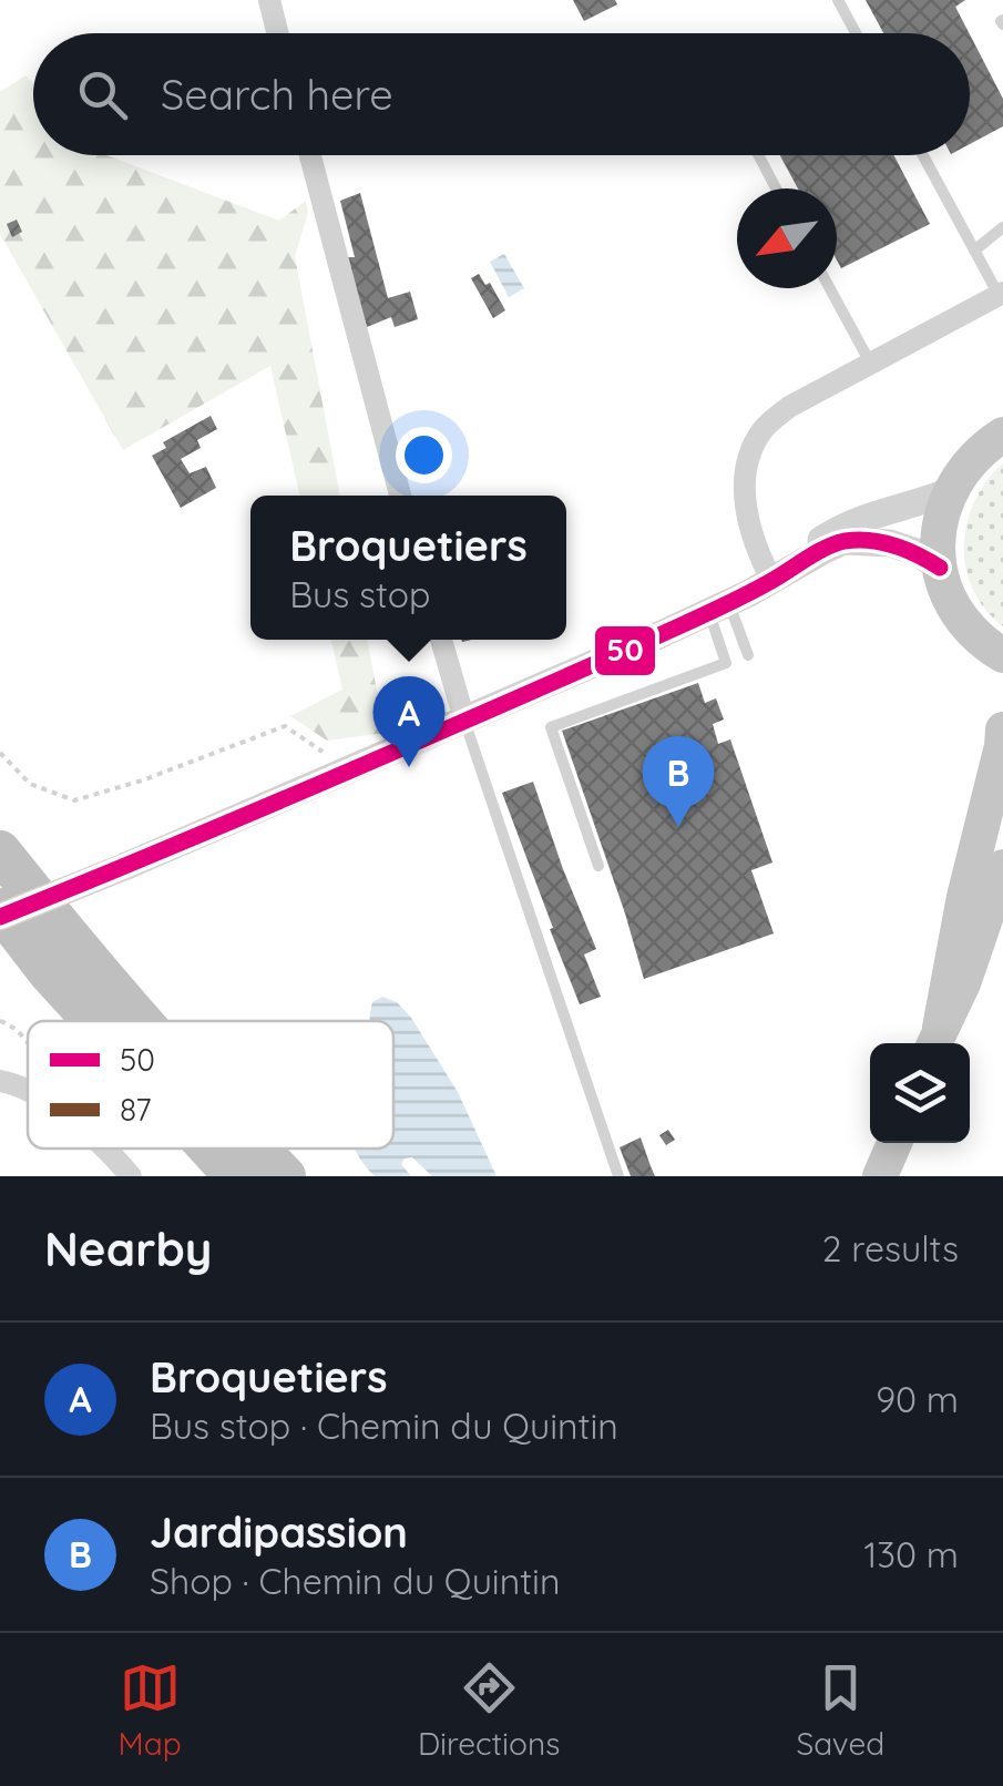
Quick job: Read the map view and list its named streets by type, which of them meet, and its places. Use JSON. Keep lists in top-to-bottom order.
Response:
{
  "lines": ["transit line 50"],
  "legend": ["50", "87"],
  "north": "bottom left",
  "page": {
    "search": "Search here",
    "popup": ["Broquetiers", "Bus stop"],
    "pins": ["A", "B"],
    "heading": ["Nearby", "2 results"],
    "list": [
      {
        "mark": "A",
        "name": "Broquetiers",
        "note": "Bus stop · Chemin du Quintin",
        "value": "90 m"
      },
      {
        "mark": "B",
        "name": "Jardipassion",
        "note": "Shop · Chemin du Quintin",
        "value": "130 m"
      }
    ],
    "nav": ["Map", "Directions", "Saved"]
  }
}
